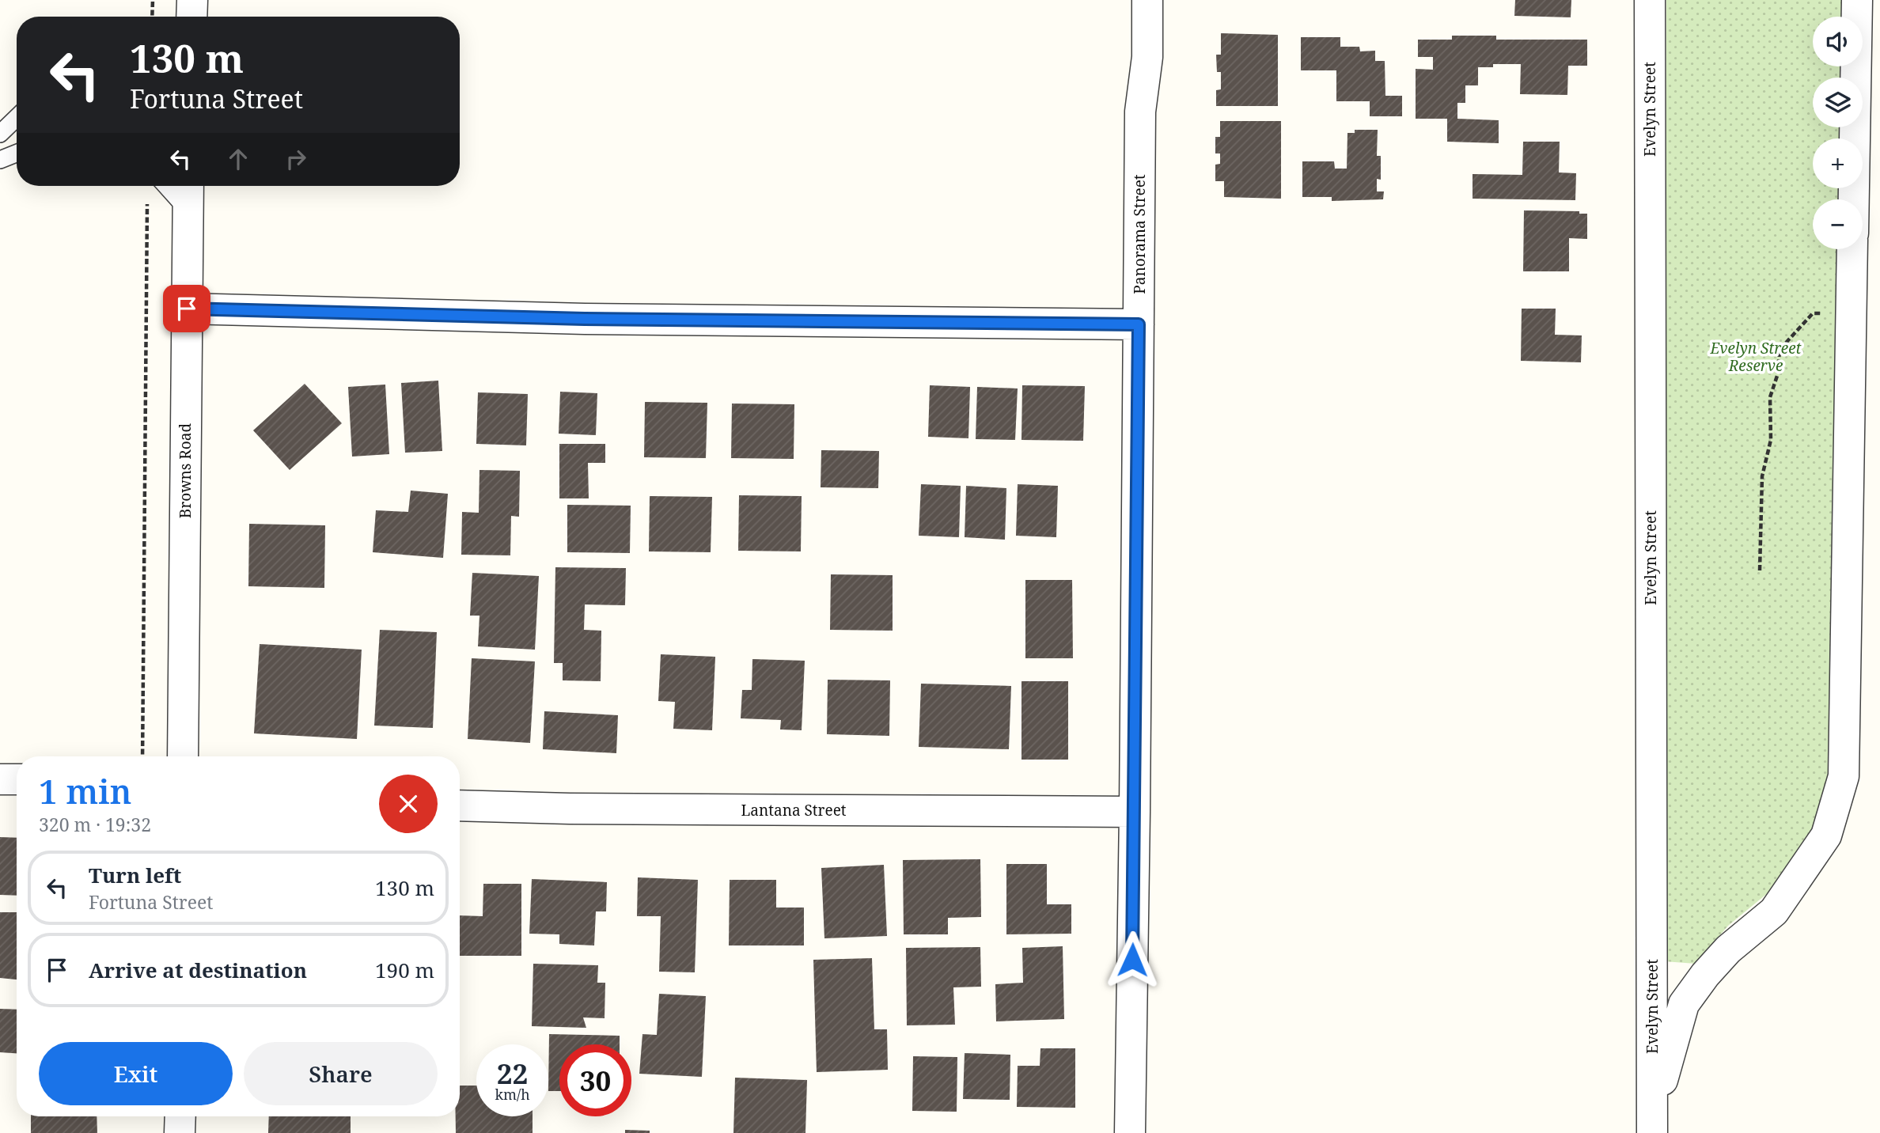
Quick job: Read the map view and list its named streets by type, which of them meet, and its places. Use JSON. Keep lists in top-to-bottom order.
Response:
{
  "streets": {
    "street": [
      "Evelyn Street",
      "Panorama Street",
      "Browns Road",
      "Lantana Street"
    ]
  },
  "crossings": [
    ["Panorama Street", "Lantana Street"]
  ],
  "parks": ["Evelyn Street Reserve"],
  "page": {
    "map_buttons": ["+", "−"],
    "turn": ["130 m", "Fortuna Street"],
    "heading": ["1 min", "320 m · 19:32"],
    "list": [
      {
        "name": "Turn left",
        "note": "Fortuna Street",
        "value": "130 m"
      },
      {
        "name": "Arrive at destination",
        "value": "190 m"
      }
    ],
    "buttons": ["Exit", "Share"],
    "speed": "22 km/h",
    "limit": "30"
  }
}
